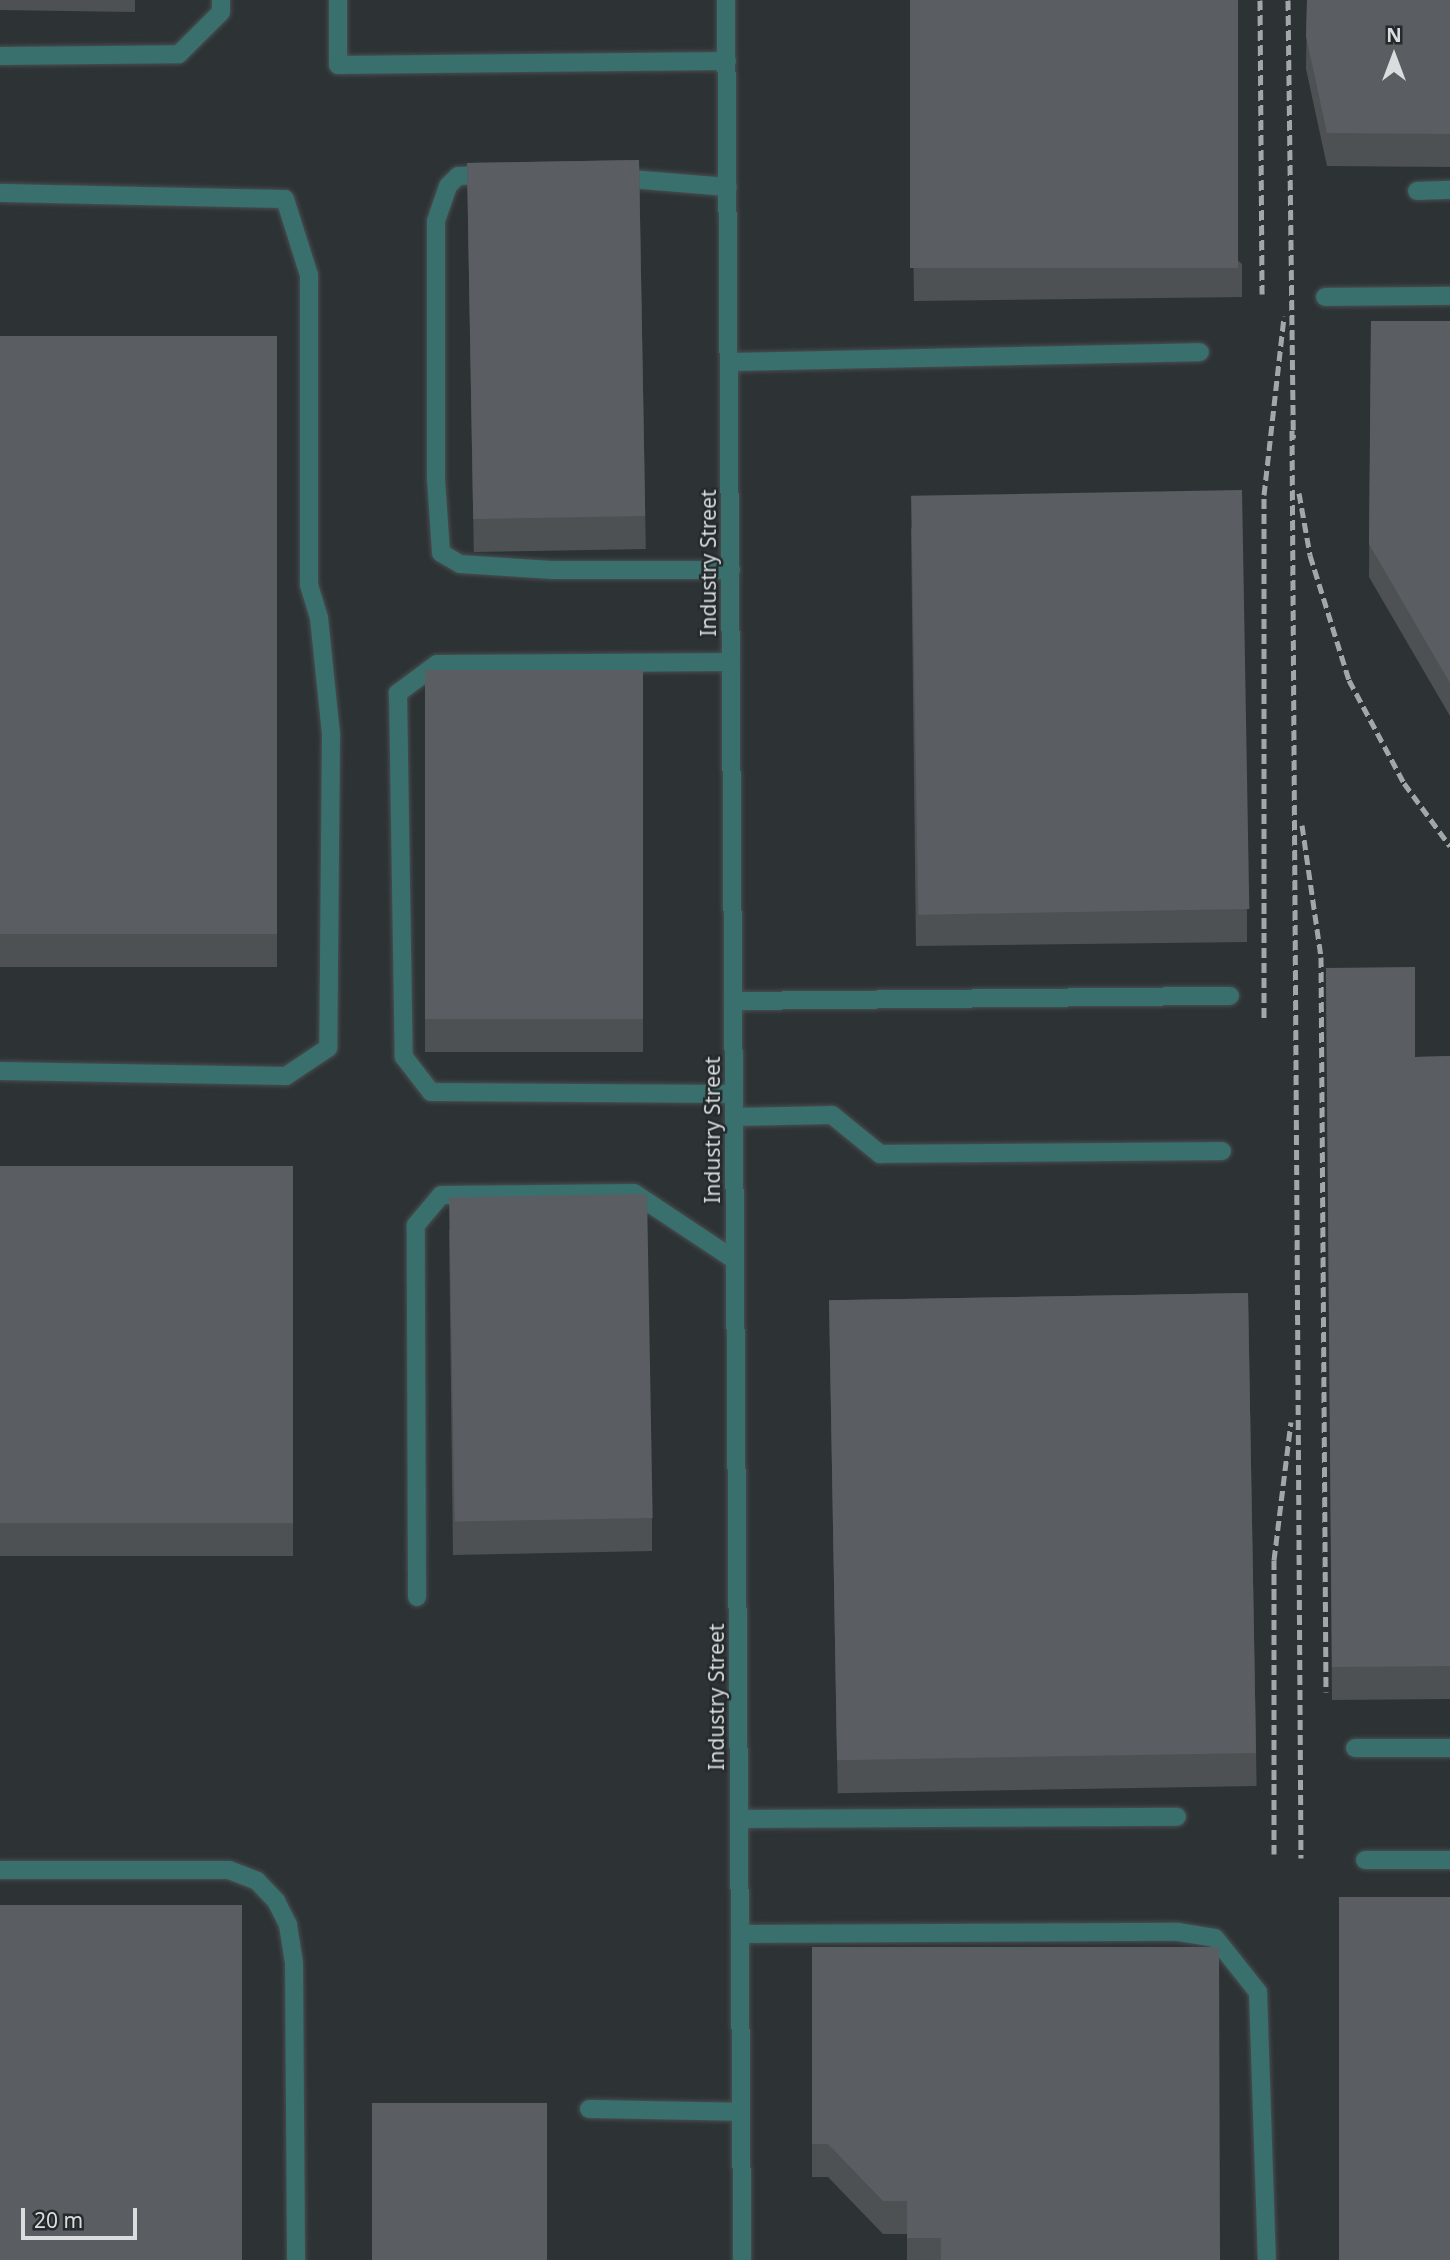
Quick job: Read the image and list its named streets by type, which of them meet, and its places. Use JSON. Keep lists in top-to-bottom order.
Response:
{
  "streets": {
    "street": ["Industry Street"]
  },
  "scale_bar": "20 m",
  "north": "top"
}
